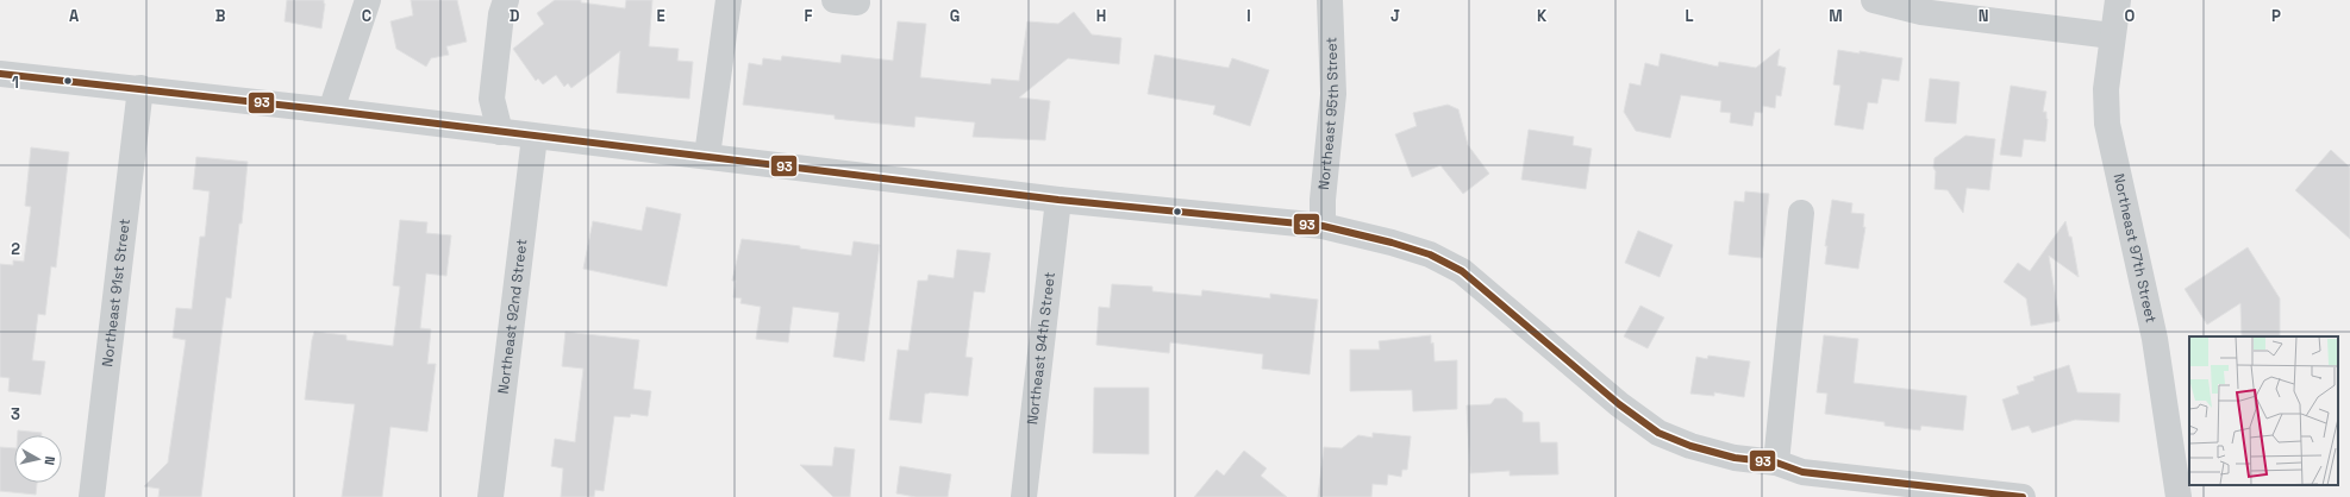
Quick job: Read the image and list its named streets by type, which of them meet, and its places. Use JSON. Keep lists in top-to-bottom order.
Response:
{
  "streets": {
    "street": [
      "Northeast 95th Street",
      "Northeast 97th Street",
      "Northeast 91st Street",
      "Northeast 92nd Street",
      "Northeast 94th Street"
    ]
  },
  "lines": ["transit line 93"],
  "north": "right",
  "grid": {
    "columns": [
      "A",
      "B",
      "C",
      "D",
      "E",
      "F",
      "G",
      "H",
      "I",
      "J",
      "K",
      "L",
      "M",
      "N",
      "O",
      "P"
    ],
    "rows": ["1", "2", "3"]
  }
}
